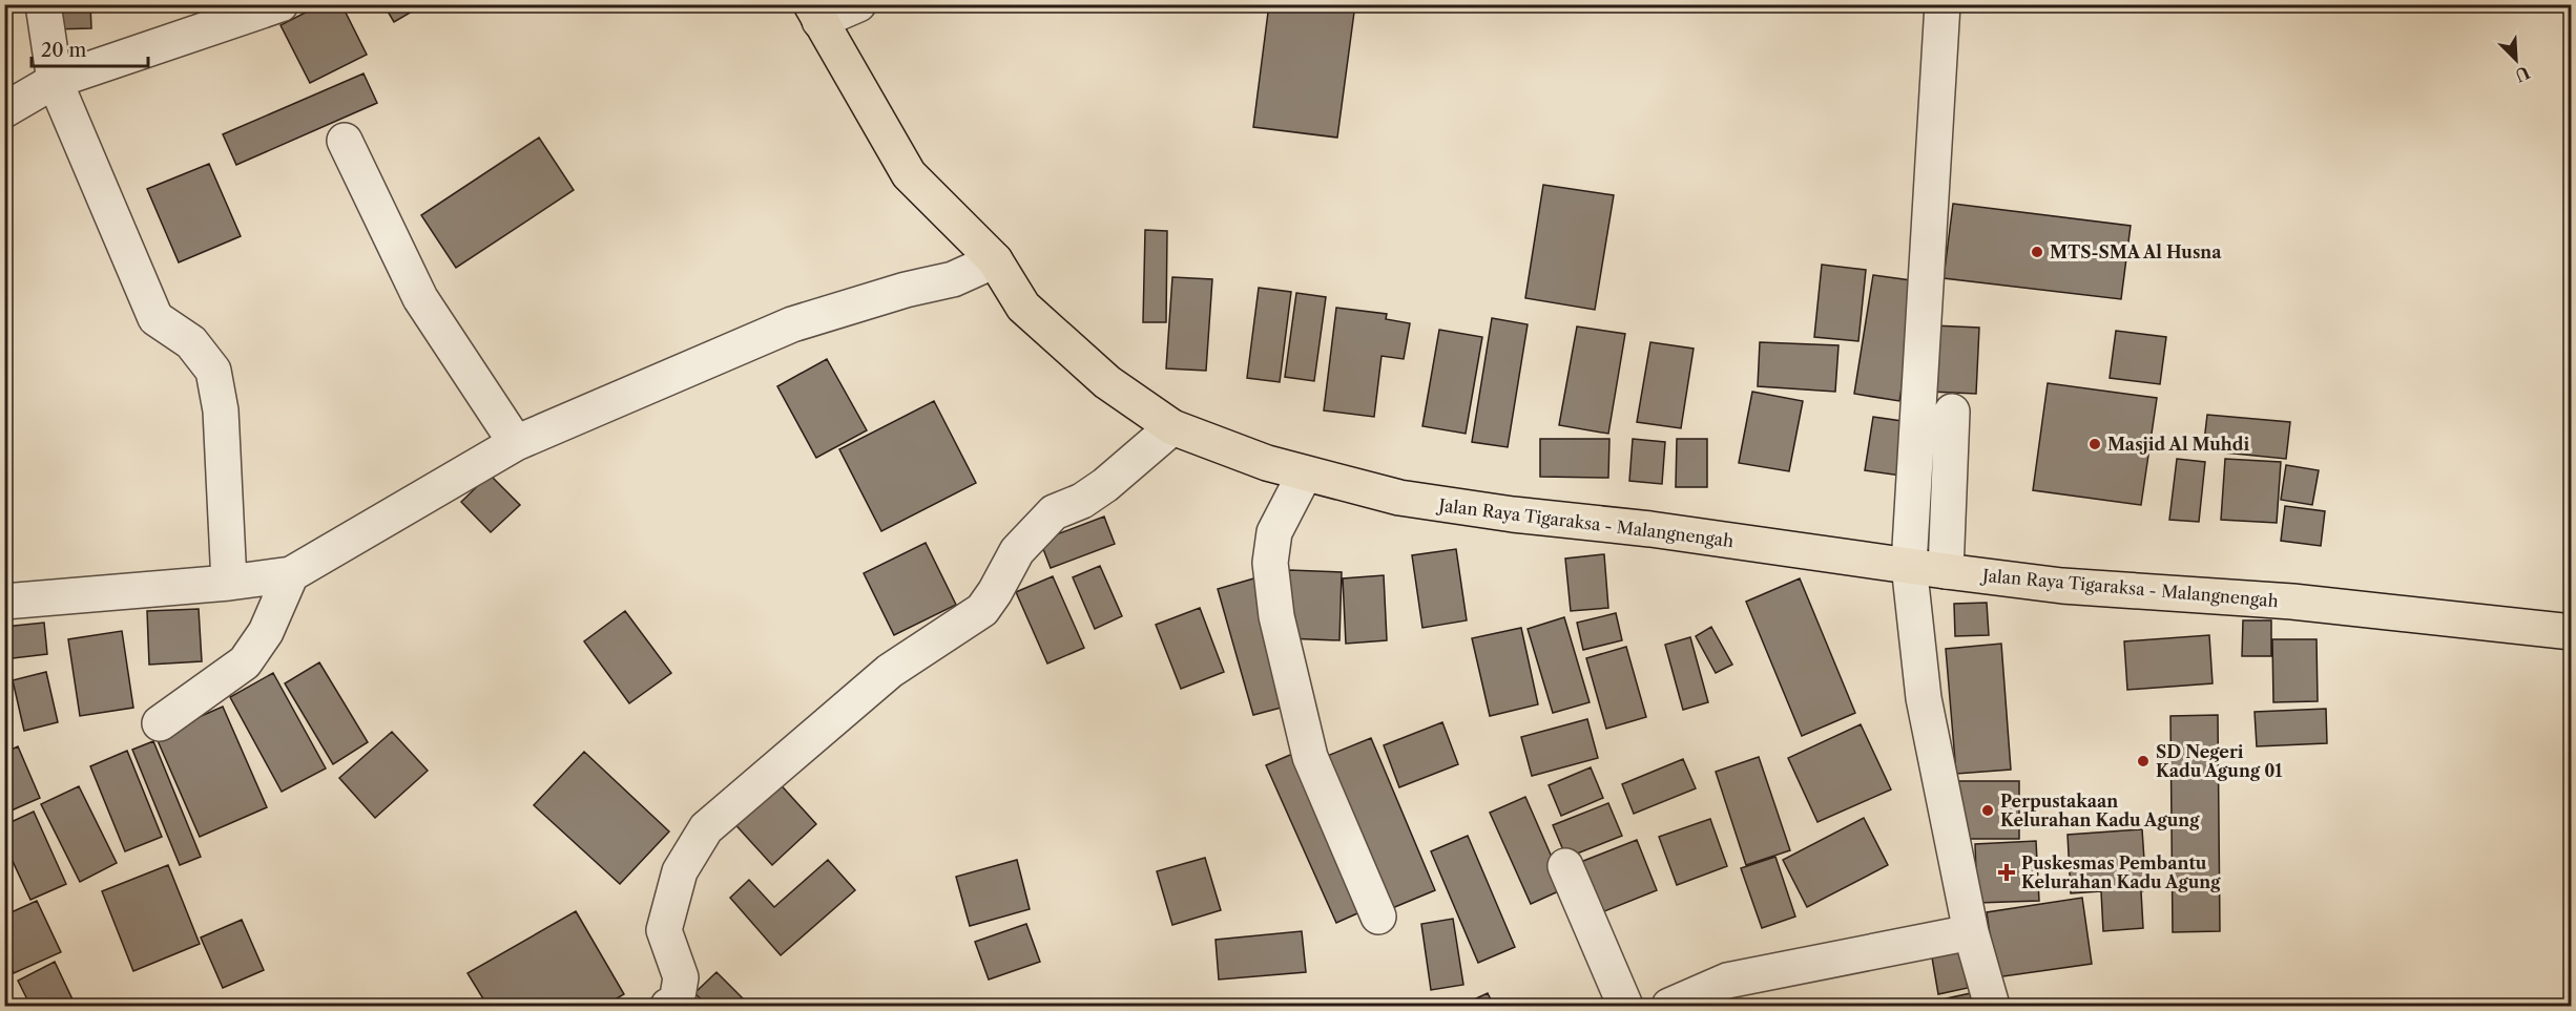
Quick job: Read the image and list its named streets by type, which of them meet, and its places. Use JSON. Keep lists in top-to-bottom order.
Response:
{
  "streets": {
    "main road": ["Jalan Raya Tigaraksa - Malangnengah"]
  },
  "places": {
    "other": [
      "MTS-SMA Al Husna",
      "Masjid Al Muhdi",
      "SD Negeri Kadu Agung 01",
      "Perpustakaan Kelurahan Kadu Agung"
    ],
    "health": ["Puskesmas Pembantu Kelurahan Kadu Agung"]
  },
  "scale_bar": "20 m",
  "north": "bottom right"
}
